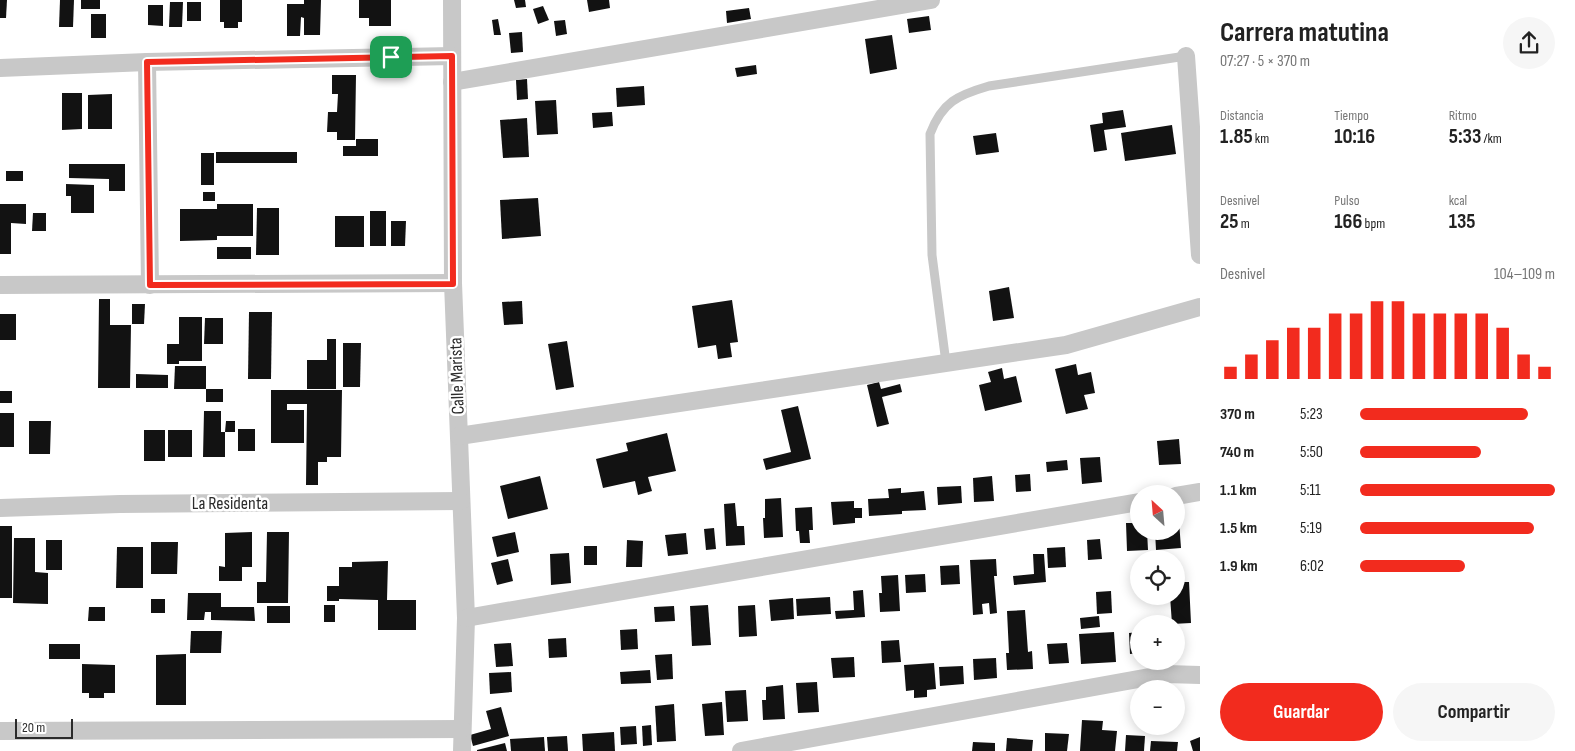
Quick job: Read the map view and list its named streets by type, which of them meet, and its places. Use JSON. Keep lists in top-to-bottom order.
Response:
{
  "streets": {
    "street": ["Calle Marista", "La Residenta"]
  },
  "crossings": [
    ["Calle Marista", "La Residenta"]
  ],
  "scale_bar": "20 m",
  "north": "top left",
  "page": {
    "heading": ["Carrera matutina", "07:27 · 5 × 370 m"],
    "stats": [
      ["Distancia", "1.85 km"],
      ["Tiempo", "10:16"],
      ["Ritmo", "5:33 /km"],
      ["Desnivel", "25 m"],
      ["Pulso", "166 bpm"],
      ["kcal", "135"]
    ],
    "chart": ["Desnivel", "104–109 m"],
    "list": [
      {
        "name": "370 m",
        "note": "5:23"
      },
      {
        "name": "740 m",
        "note": "5:50"
      },
      {
        "name": "1.1 km",
        "note": "5:11"
      },
      {
        "name": "1.5 km",
        "note": "5:19"
      },
      {
        "name": "1.9 km",
        "note": "6:02"
      }
    ],
    "map_buttons": ["+", "−"],
    "buttons": ["Guardar", "Compartir"],
    "scale": "20 m"
  }
}
